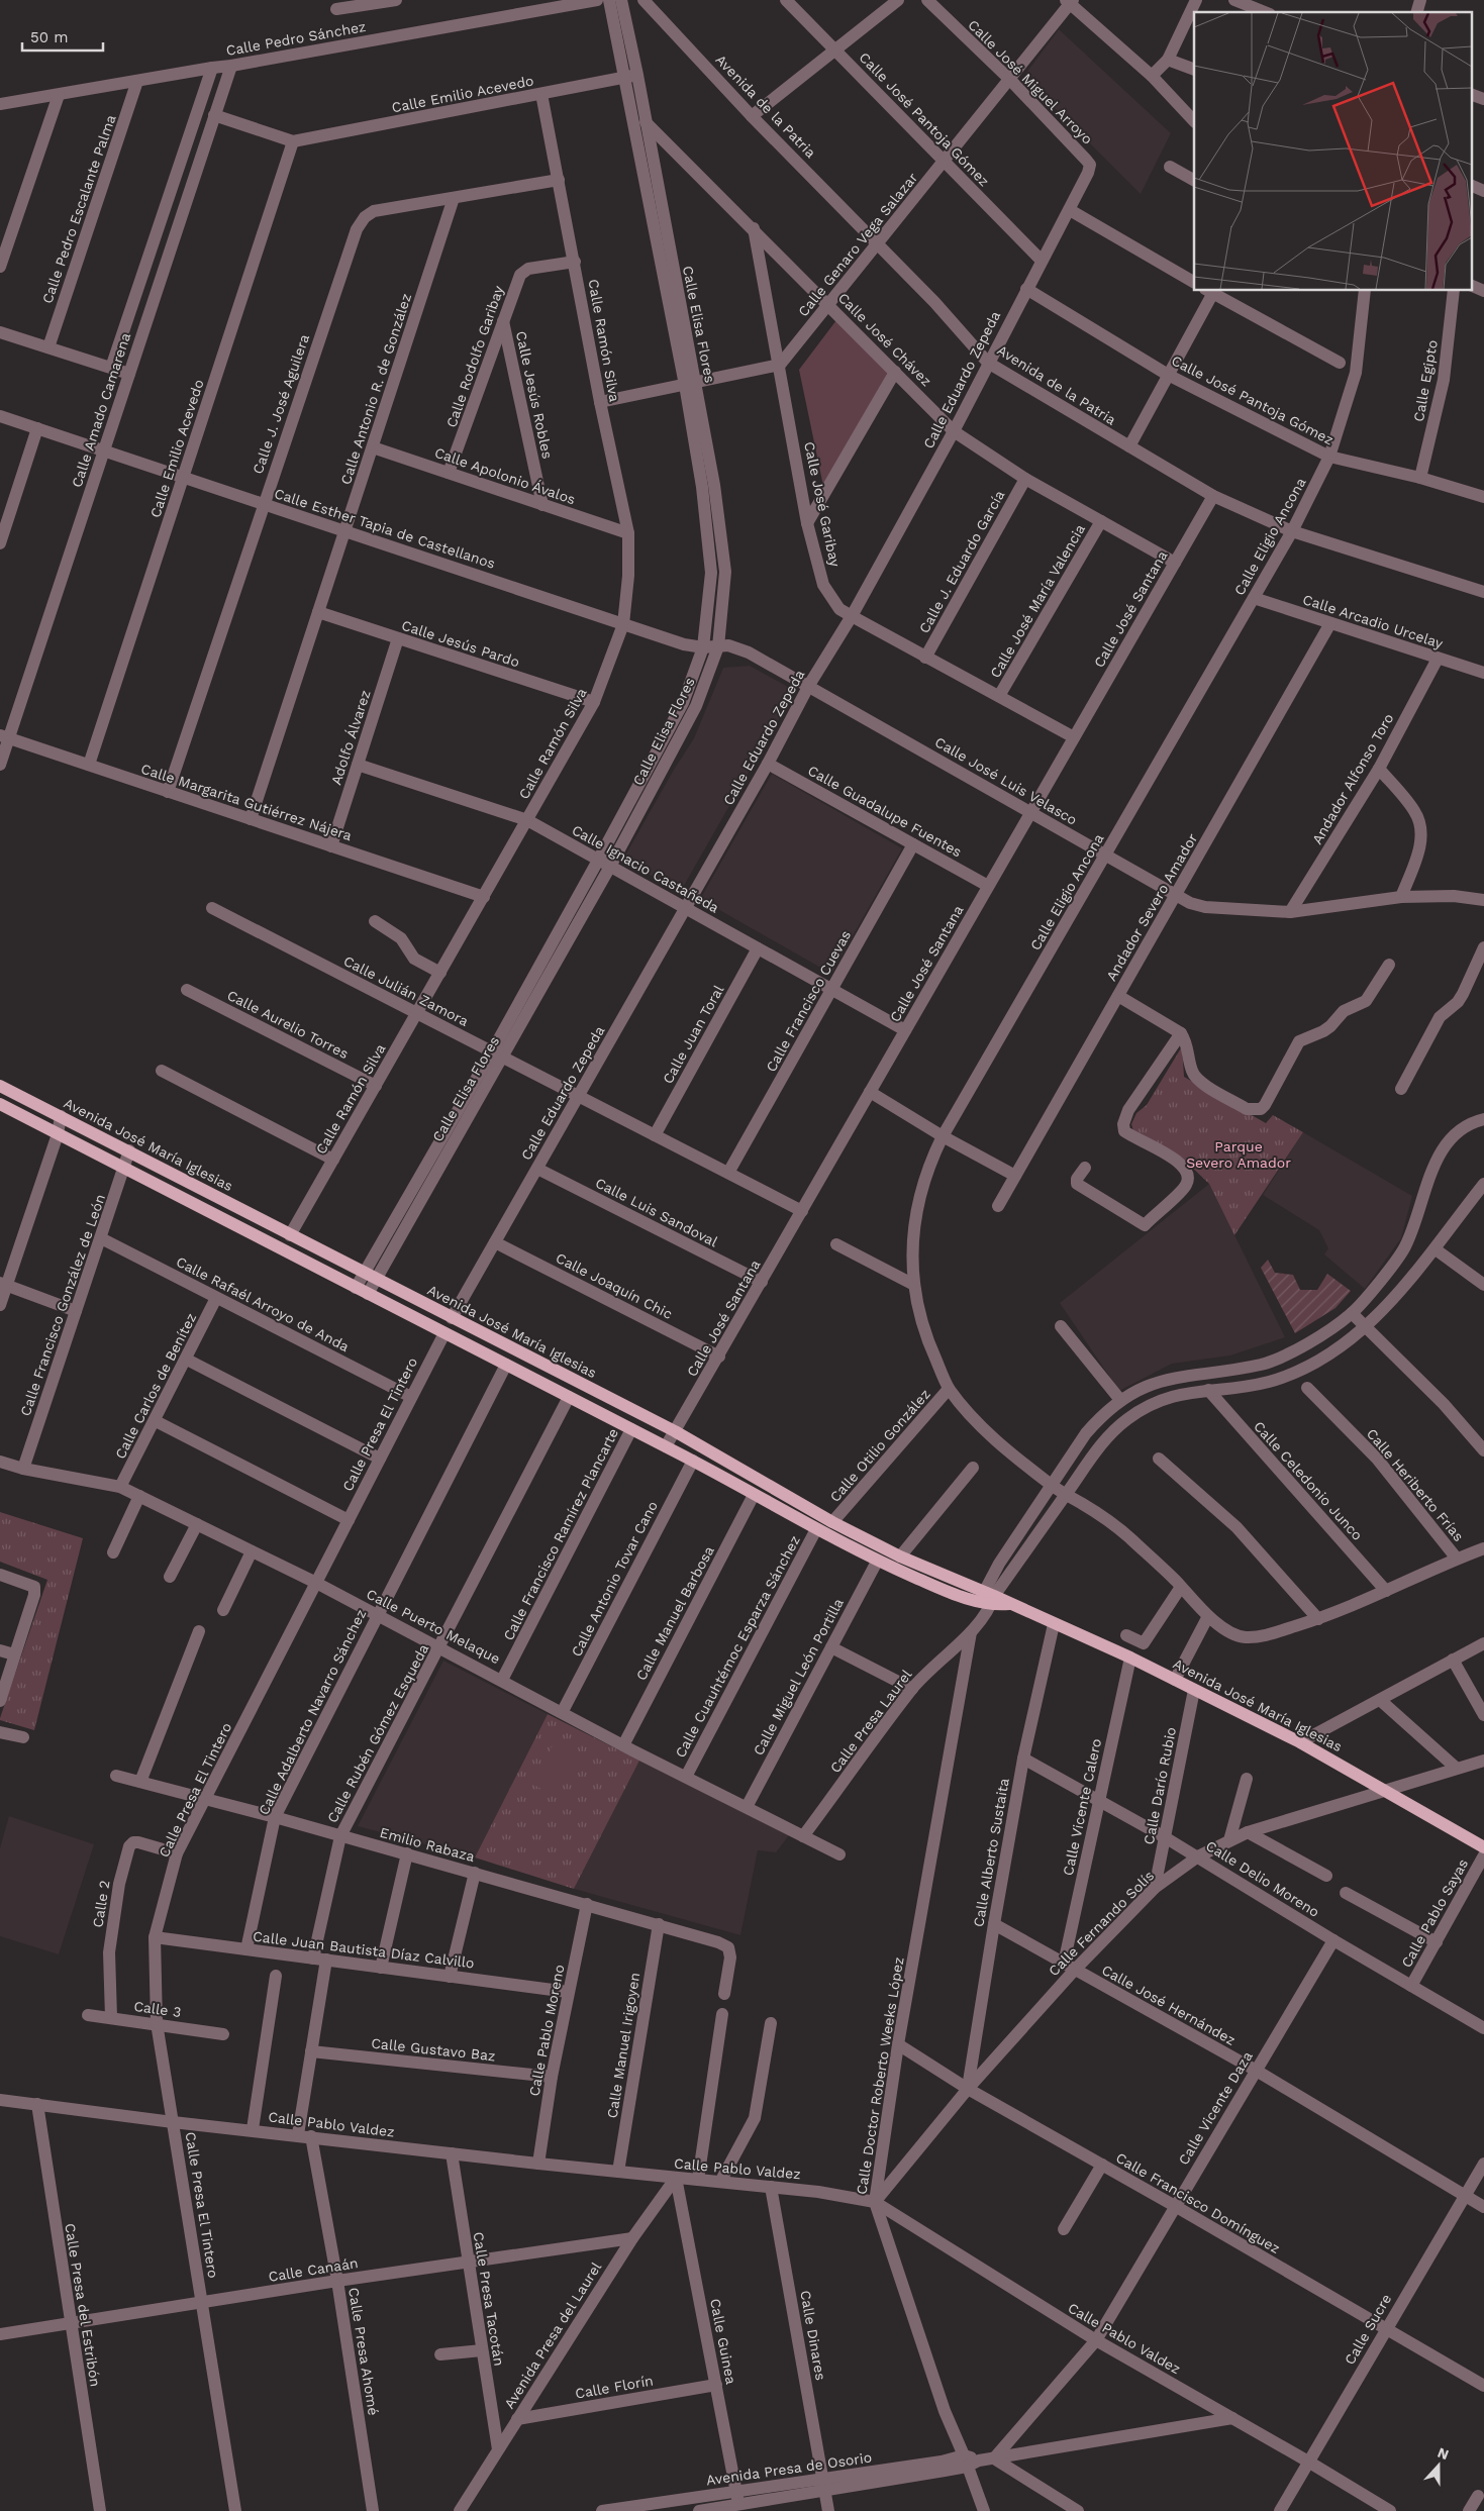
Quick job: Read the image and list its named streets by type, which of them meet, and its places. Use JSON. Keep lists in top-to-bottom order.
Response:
{
  "streets": {
    "main road": ["Avenida José María Iglesias"],
    "street": [
      "Calle Pedro Sánchez",
      "Calle José Miguel Arroyo",
      "Calle Emilio Acevedo",
      "Avenida de la Patria",
      "Calle José Pantoja Gómez",
      "Calle Pedro Escalante Palma",
      "Calle Genaro Vega Salazar",
      "Calle Elisa Flores",
      "Calle José Chávez",
      "Calle Ramón Silva",
      "Calle Rodolfo Garibay",
      "Calle Eduardo Zepeda",
      "Calle Egipto",
      "Calle Antonio R. de González",
      "Calle Jesús Robles",
      "Calle J. José Aguilera",
      "Calle Amado Camarena",
      "Calle Apolonio Ávalos",
      "Calle José Garibay",
      "Calle Esther Tapia de Castellanos",
      "Calle Eligio Ancona",
      "Calle J. Eduardo García",
      "Calle José María Valencia",
      "Calle José Santana",
      "Calle Arcadio Urcelay",
      "Calle Jesús Pardo",
      "Adolfo Álvarez",
      "Andador Alfonso Toro",
      "Calle José Luis Velasco",
      "Calle Margarita Gutiérrez Nájera",
      "Calle Guadalupe Fuentes",
      "Calle Ignacio Castañeda",
      "Andador Severo Amador",
      "Calle Julián Zamora",
      "Calle Francisco Cuevas",
      "Calle Aurelio Torres",
      "Calle Juan Toral",
      "Calle Luis Sandoval",
      "Calle Joaquín Chic",
      "Calle Rafaél Arroyo de Anda",
      "Calle Francisco González de León",
      "Calle Carlos de Benítez",
      "Calle Presa El Tintero",
      "Calle Otilio González",
      "Calle Celedonio Junco",
      "Calle Heriberto Frías",
      "Calle Francisco Ramírez Plancarte",
      "Calle Antonio Tovar Cano",
      "Calle Manuel Barbosa",
      "Calle Puerto Melaque",
      "Calle Cuauhtémoc Esparza Sánchez",
      "Calle Miguel León Portilla",
      "Calle Adalberto Navarro Sánchez",
      "Calle Presa Laurel",
      "Calle Rubén Gómez Esqueda",
      "Calle Darío Rubio",
      "Calle Vicente Calero",
      "Emilio Rabaza",
      "Calle Alberto Sustaita",
      "Calle Delio Moreno",
      "Calle 2",
      "Calle Pablo Sayas",
      "Calle Fernando Solís",
      "Calle Juan Bautista Díaz Calvillo",
      "Calle José Hernández",
      "Calle 3",
      "Calle Pablo Moreno",
      "Calle Manuel Irigoyen",
      "Calle Gustavo Baz",
      "Calle Doctor Roberto Weeks López",
      "Calle Vicente Daza",
      "Calle Pablo Valdez",
      "Calle Francisco Domínguez",
      "Calle Canaán",
      "Calle Presa Tacotán",
      "Calle Presa del Estribón",
      "Calle Sucre",
      "Avenida Presa del Laurel",
      "Calle Dinares",
      "Calle Guinea",
      "Calle Presa Ahomé",
      "Calle Florín",
      "Avenida Presa de Osorio"
    ]
  },
  "crossings": [
    ["Calle Pedro Sánchez", "Calle Pedro Escalante Palma"],
    ["Calle Pedro Sánchez", "Calle Amado Camarena"],
    ["Calle José Miguel Arroyo", "Calle Genaro Vega Salazar"],
    ["Calle José Miguel Arroyo", "Calle Eduardo Zepeda"],
    ["Calle Emilio Acevedo", "Calle Elisa Flores"],
    ["Calle Emilio Acevedo", "Calle Ramón Silva"],
    ["Calle Emilio Acevedo", "Calle Amado Camarena"],
    ["Calle Emilio Acevedo", "Calle Esther Tapia de Castellanos"],
    ["Calle Emilio Acevedo", "Calle Margarita Gutiérrez Nájera"],
    ["Avenida de la Patria", "Calle Genaro Vega Salazar"],
    ["Avenida de la Patria", "Calle Eduardo Zepeda"],
    ["Avenida de la Patria", "Calle Eligio Ancona"],
    ["Avenida de la Patria", "Calle José Santana"],
    ["Calle José Pantoja Gómez", "Calle Genaro Vega Salazar"],
    ["Calle José Pantoja Gómez", "Calle Eduardo Zepeda"],
    ["Calle José Pantoja Gómez", "Calle Egipto"],
    ["Calle José Pantoja Gómez", "Calle Eligio Ancona"],
    ["Calle Genaro Vega Salazar", "Calle José Chávez"],
    ["Calle Genaro Vega Salazar", "Calle José Garibay"],
    ["Calle Elisa Flores", "Calle José Chávez"],
    ["Calle Elisa Flores", "Calle Esther Tapia de Castellanos"],
    ["Calle Elisa Flores", "Calle José Luis Velasco"],
    ["Calle Elisa Flores", "Calle Ignacio Castañeda"],
    ["Calle Elisa Flores", "Calle Julián Zamora"],
    ["Calle Elisa Flores", "Avenida José María Iglesias"],
    ["Calle José Chávez", "Calle Eduardo Zepeda"],
    ["Calle José Chávez", "Calle José Garibay"],
    ["Calle José Chávez", "Calle J. Eduardo García"],
    ["Calle José Chávez", "Calle José María Valencia"],
    ["Calle José Chávez", "Calle José Santana"],
    ["Calle Ramón Silva", "Calle Rodolfo Garibay"],
    ["Calle Ramón Silva", "Calle J. José Aguilera"],
    ["Calle Ramón Silva", "Calle Apolonio Ávalos"],
    ["Calle Ramón Silva", "Calle Esther Tapia de Castellanos"],
    ["Calle Ramón Silva", "Calle Jesús Pardo"],
    ["Calle Ramón Silva", "Calle Margarita Gutiérrez Nájera"],
    ["Calle Ramón Silva", "Calle Ignacio Castañeda"],
    ["Calle Ramón Silva", "Calle Julián Zamora"],
    ["Calle Ramón Silva", "Calle Aurelio Torres"],
    ["Calle Ramón Silva", "Avenida José María Iglesias"],
    ["Calle Rodolfo Garibay", "Calle Jesús Robles"],
    ["Calle Rodolfo Garibay", "Calle Apolonio Ávalos"],
    ["Calle Eduardo Zepeda", "Calle José Garibay"],
    ["Calle Eduardo Zepeda", "Calle José Luis Velasco"],
    ["Calle Eduardo Zepeda", "Calle Guadalupe Fuentes"],
    ["Calle Eduardo Zepeda", "Calle Ignacio Castañeda"],
    ["Calle Eduardo Zepeda", "Calle Julián Zamora"],
    ["Calle Eduardo Zepeda", "Avenida José María Iglesias"],
    ["Calle Eduardo Zepeda", "Calle Luis Sandoval"],
    ["Calle Eduardo Zepeda", "Calle Joaquín Chic"],
    ["Calle Antonio R. de González", "Calle J. José Aguilera"],
    ["Calle Antonio R. de González", "Calle Apolonio Ávalos"],
    ["Calle Antonio R. de González", "Calle Esther Tapia de Castellanos"],
    ["Calle Antonio R. de González", "Calle Jesús Pardo"],
    ["Calle Antonio R. de González", "Calle Margarita Gutiérrez Nájera"],
    ["Calle Jesús Robles", "Calle Apolonio Ávalos"],
    ["Calle J. José Aguilera", "Calle Esther Tapia de Castellanos"],
    ["Calle J. José Aguilera", "Calle Margarita Gutiérrez Nájera"],
    ["Calle Amado Camarena", "Calle Esther Tapia de Castellanos"],
    ["Calle Amado Camarena", "Calle Margarita Gutiérrez Nájera"],
    ["Calle José Garibay", "Calle J. Eduardo García"],
    ["Calle José Garibay", "Calle José María Valencia"],
    ["Calle José Garibay", "Calle José Santana"],
    ["Calle Esther Tapia de Castellanos", "Calle José Luis Velasco"],
    ["Calle Eligio Ancona", "Calle Arcadio Urcelay"],
    ["Calle Eligio Ancona", "Calle José Luis Velasco"],
    ["Calle Eligio Ancona", "Calle Otilio González"],
    ["Calle Eligio Ancona", "Calle Celedonio Junco"],
    ["Calle Eligio Ancona", "Calle Heriberto Frías"],
    ["Calle José Santana", "Calle José Luis Velasco"],
    ["Calle José Santana", "Calle Guadalupe Fuentes"],
    ["Calle José Santana", "Calle Ignacio Castañeda"],
    ["Calle José Santana", "Calle Julián Zamora"],
    ["Calle José Santana", "Avenida José María Iglesias"],
    ["Calle José Santana", "Calle Luis Sandoval"],
    ["Calle José Santana", "Calle Joaquín Chic"],
    ["Calle Arcadio Urcelay", "Andador Alfonso Toro"],
    ["Calle Arcadio Urcelay", "Andador Severo Amador"],
    ["Calle Jesús Pardo", "Adolfo Álvarez"],
    ["Adolfo Álvarez", "Calle Margarita Gutiérrez Nájera"],
    ["Adolfo Álvarez", "Calle Ignacio Castañeda"],
    ["Andador Alfonso Toro", "Calle José Luis Velasco"],
    ["Calle José Luis Velasco", "Andador Severo Amador"],
    ["Calle Guadalupe Fuentes", "Calle Francisco Cuevas"],
    ["Calle Ignacio Castañeda", "Calle Francisco Cuevas"],
    ["Calle Ignacio Castañeda", "Calle Juan Toral"],
    ["Calle Julián Zamora", "Calle Francisco Cuevas"],
    ["Calle Julián Zamora", "Calle Juan Toral"],
    ["Avenida José María Iglesias", "Calle Francisco González de León"],
    ["Avenida José María Iglesias", "Calle Presa El Tintero"],
    ["Avenida José María Iglesias", "Calle Otilio González"],
    ["Avenida José María Iglesias", "Calle Francisco Ramírez Plancarte"],
    ["Avenida José María Iglesias", "Calle Antonio Tovar Cano"],
    ["Avenida José María Iglesias", "Calle Manuel Barbosa"],
    ["Avenida José María Iglesias", "Calle Cuauhtémoc Esparza Sánchez"],
    ["Avenida José María Iglesias", "Calle Miguel León Portilla"],
    ["Avenida José María Iglesias", "Calle Adalberto Navarro Sánchez"],
    ["Avenida José María Iglesias", "Calle Rubén Gómez Esqueda"],
    ["Avenida José María Iglesias", "Calle Darío Rubio"],
    ["Avenida José María Iglesias", "Calle Vicente Calero"],
    ["Avenida José María Iglesias", "Calle Alberto Sustaita"],
    ["Avenida José María Iglesias", "Calle Fernando Solís"],
    ["Avenida José María Iglesias", "Calle Doctor Roberto Weeks López"],
    ["Calle Rafaél Arroyo de Anda", "Calle Francisco González de León"],
    ["Calle Rafaél Arroyo de Anda", "Calle Carlos de Benítez"],
    ["Calle Rafaél Arroyo de Anda", "Calle Presa El Tintero"],
    ["Calle Francisco González de León", "Calle Puerto Melaque"],
    ["Calle Carlos de Benítez", "Calle Puerto Melaque"],
    ["Calle Presa El Tintero", "Calle Puerto Melaque"],
    ["Calle Presa El Tintero", "Emilio Rabaza"],
    ["Calle Presa El Tintero", "Calle 2"],
    ["Calle Presa El Tintero", "Calle Juan Bautista Díaz Calvillo"],
    ["Calle Presa El Tintero", "Calle 3"],
    ["Calle Presa El Tintero", "Calle Pablo Valdez"],
    ["Calle Presa El Tintero", "Calle Canaán"],
    ["Calle Francisco Ramírez Plancarte", "Calle Puerto Melaque"],
    ["Calle Antonio Tovar Cano", "Calle Puerto Melaque"],
    ["Calle Manuel Barbosa", "Calle Puerto Melaque"],
    ["Calle Puerto Melaque", "Calle Cuauhtémoc Esparza Sánchez"],
    ["Calle Puerto Melaque", "Calle Miguel León Portilla"],
    ["Calle Puerto Melaque", "Calle Adalberto Navarro Sánchez"],
    ["Calle Puerto Melaque", "Calle Presa Laurel"],
    ["Calle Puerto Melaque", "Calle Rubén Gómez Esqueda"],
    ["Calle Adalberto Navarro Sánchez", "Emilio Rabaza"],
    ["Calle Adalberto Navarro Sánchez", "Calle Juan Bautista Díaz Calvillo"],
    ["Calle Presa Laurel", "Calle Doctor Roberto Weeks López"],
    ["Calle Rubén Gómez Esqueda", "Emilio Rabaza"],
    ["Calle Rubén Gómez Esqueda", "Calle Juan Bautista Díaz Calvillo"],
    ["Calle Darío Rubio", "Calle Delio Moreno"],
    ["Calle Darío Rubio", "Calle Fernando Solís"],
    ["Calle Vicente Calero", "Calle Delio Moreno"],
    ["Calle Vicente Calero", "Calle Fernando Solís"],
    ["Calle Vicente Calero", "Calle José Hernández"],
    ["Emilio Rabaza", "Calle Pablo Moreno"],
    ["Emilio Rabaza", "Calle Manuel Irigoyen"],
    ["Calle Alberto Sustaita", "Calle Delio Moreno"],
    ["Calle Alberto Sustaita", "Calle Fernando Solís"],
    ["Calle Alberto Sustaita", "Calle José Hernández"],
    ["Calle Alberto Sustaita", "Calle Francisco Domínguez"],
    ["Calle Delio Moreno", "Calle Pablo Sayas"],
    ["Calle Delio Moreno", "Calle Fernando Solís"],
    ["Calle Delio Moreno", "Calle Vicente Daza"],
    ["Calle 2", "Calle 3"],
    ["Calle Fernando Solís", "Calle José Hernández"],
    ["Calle Fernando Solís", "Calle Doctor Roberto Weeks López"],
    ["Calle Fernando Solís", "Calle Pablo Valdez"],
    ["Calle Fernando Solís", "Calle Francisco Domínguez"],
    ["Calle Juan Bautista Díaz Calvillo", "Calle Pablo Moreno"],
    ["Calle José Hernández", "Calle Vicente Daza"],
    ["Calle José Hernández", "Calle Sucre"],
    ["Calle Pablo Moreno", "Calle Gustavo Baz"],
    ["Calle Pablo Moreno", "Calle Pablo Valdez"],
    ["Calle Manuel Irigoyen", "Calle Pablo Valdez"],
    ["Calle Doctor Roberto Weeks López", "Calle Pablo Valdez"],
    ["Calle Doctor Roberto Weeks López", "Calle Francisco Domínguez"],
    ["Calle Doctor Roberto Weeks López", "Avenida Presa de Osorio"],
    ["Calle Vicente Daza", "Calle Pablo Valdez"],
    ["Calle Vicente Daza", "Calle Francisco Domínguez"],
    ["Calle Pablo Valdez", "Calle Presa Tacotán"],
    ["Calle Pablo Valdez", "Calle Presa del Estribón"],
    ["Calle Pablo Valdez", "Calle Sucre"],
    ["Calle Pablo Valdez", "Avenida Presa del Laurel"],
    ["Calle Pablo Valdez", "Calle Dinares"],
    ["Calle Pablo Valdez", "Calle Guinea"],
    ["Calle Pablo Valdez", "Calle Presa Ahomé"],
    ["Calle Francisco Domínguez", "Calle Sucre"],
    ["Calle Canaán", "Calle Presa Tacotán"],
    ["Calle Canaán", "Calle Presa del Estribón"],
    ["Calle Canaán", "Avenida Presa del Laurel"],
    ["Calle Canaán", "Calle Presa Ahomé"],
    ["Calle Presa Tacotán", "Avenida Presa del Laurel"],
    ["Avenida Presa del Laurel", "Calle Guinea"],
    ["Avenida Presa del Laurel", "Calle Florín"],
    ["Calle Dinares", "Avenida Presa de Osorio"],
    ["Calle Guinea", "Calle Florín"],
    ["Calle Guinea", "Avenida Presa de Osorio"]
  ],
  "parks": ["Parque Severo Amador"],
  "scale_bar": "50 m",
  "north": "top"
}
